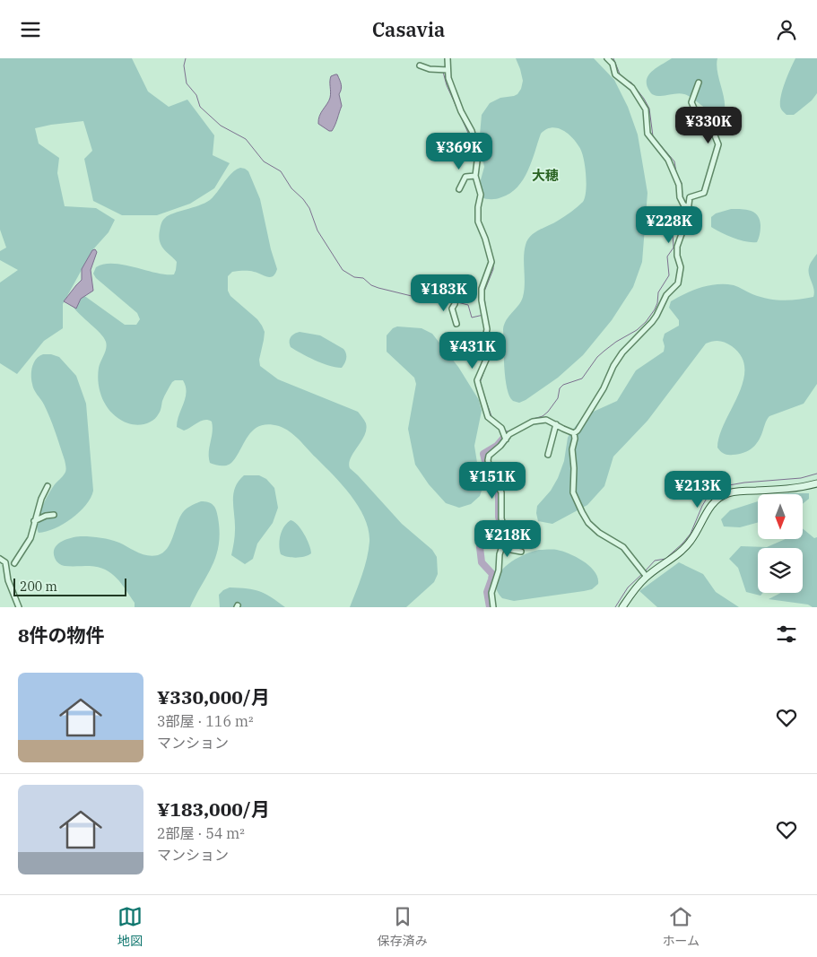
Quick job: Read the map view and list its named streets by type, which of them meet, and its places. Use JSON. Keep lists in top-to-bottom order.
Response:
{
  "districts": ["大穂"],
  "scale_bar": "200 m",
  "north": "bottom",
  "page": {
    "header": "Casavia",
    "price": [
      "¥330K",
      "¥369K",
      "¥228K",
      "¥183K",
      "¥431K",
      "¥151K",
      "¥213K",
      "¥218K"
    ],
    "scale": "200 m",
    "heading": "8件の物件",
    "list": [
      {
        "name": "¥330,000/月",
        "note": "3部屋 · 116 m² · マンション"
      },
      {
        "name": "¥183,000/月",
        "note": "2部屋 · 54 m² · マンション"
      }
    ],
    "tabs": ["地図", "保存済み", "ホーム"]
  }
}
